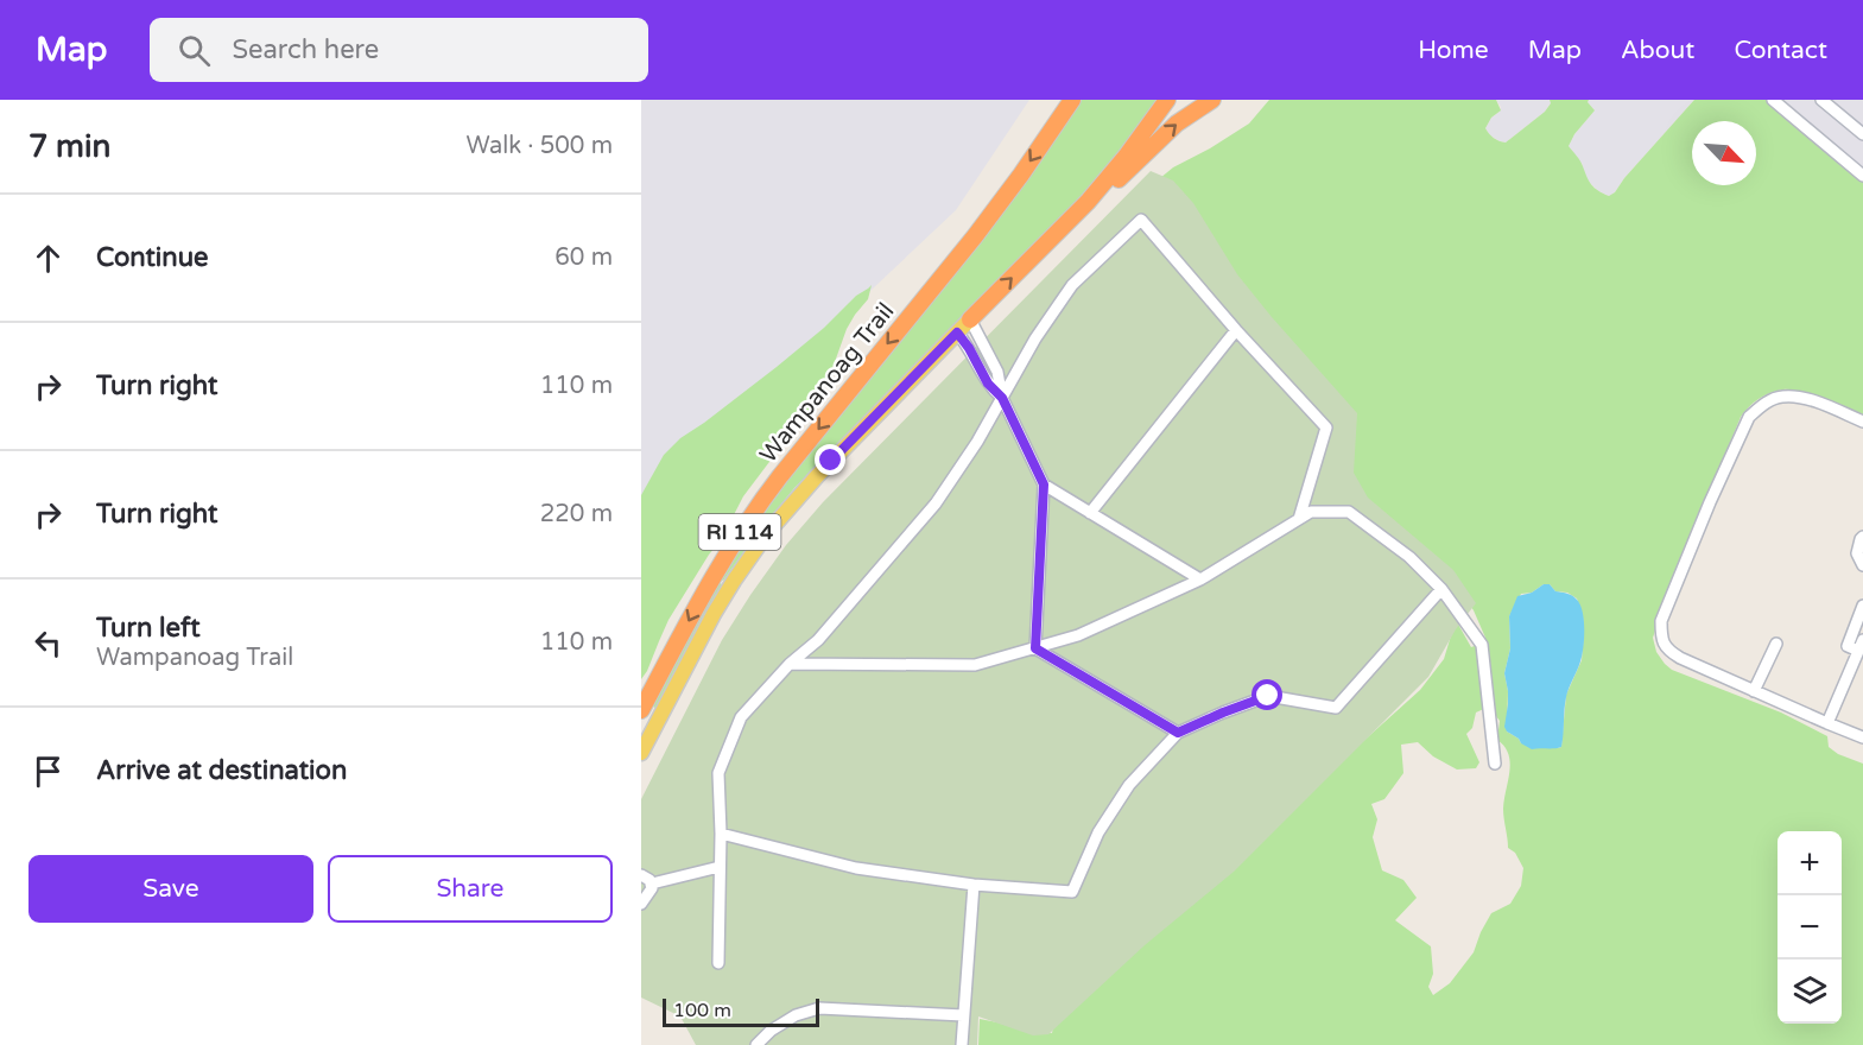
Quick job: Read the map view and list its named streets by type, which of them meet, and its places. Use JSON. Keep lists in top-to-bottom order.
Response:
{
  "streets": {
    "highway": ["Wampanoag Trail", "RI 114"]
  },
  "scale_bar": "100 m",
  "north": "bottom right",
  "page": {
    "header": "Map",
    "search": "Search here",
    "nav": [
      "Home",
      "Map",
      "About",
      "Contact"
    ],
    "heading": ["7 min", "Walk · 500 m"],
    "list": [
      ["Continue", "60 m"],
      ["Turn right", "110 m"],
      ["Turn right", "220 m"],
      ["Turn left", "Wampanoag Trail", "110 m"],
      "Arrive at destination"
    ],
    "map_buttons": ["+", "−"],
    "buttons": ["Save", "Share"],
    "scale": "100 m"
  }
}
